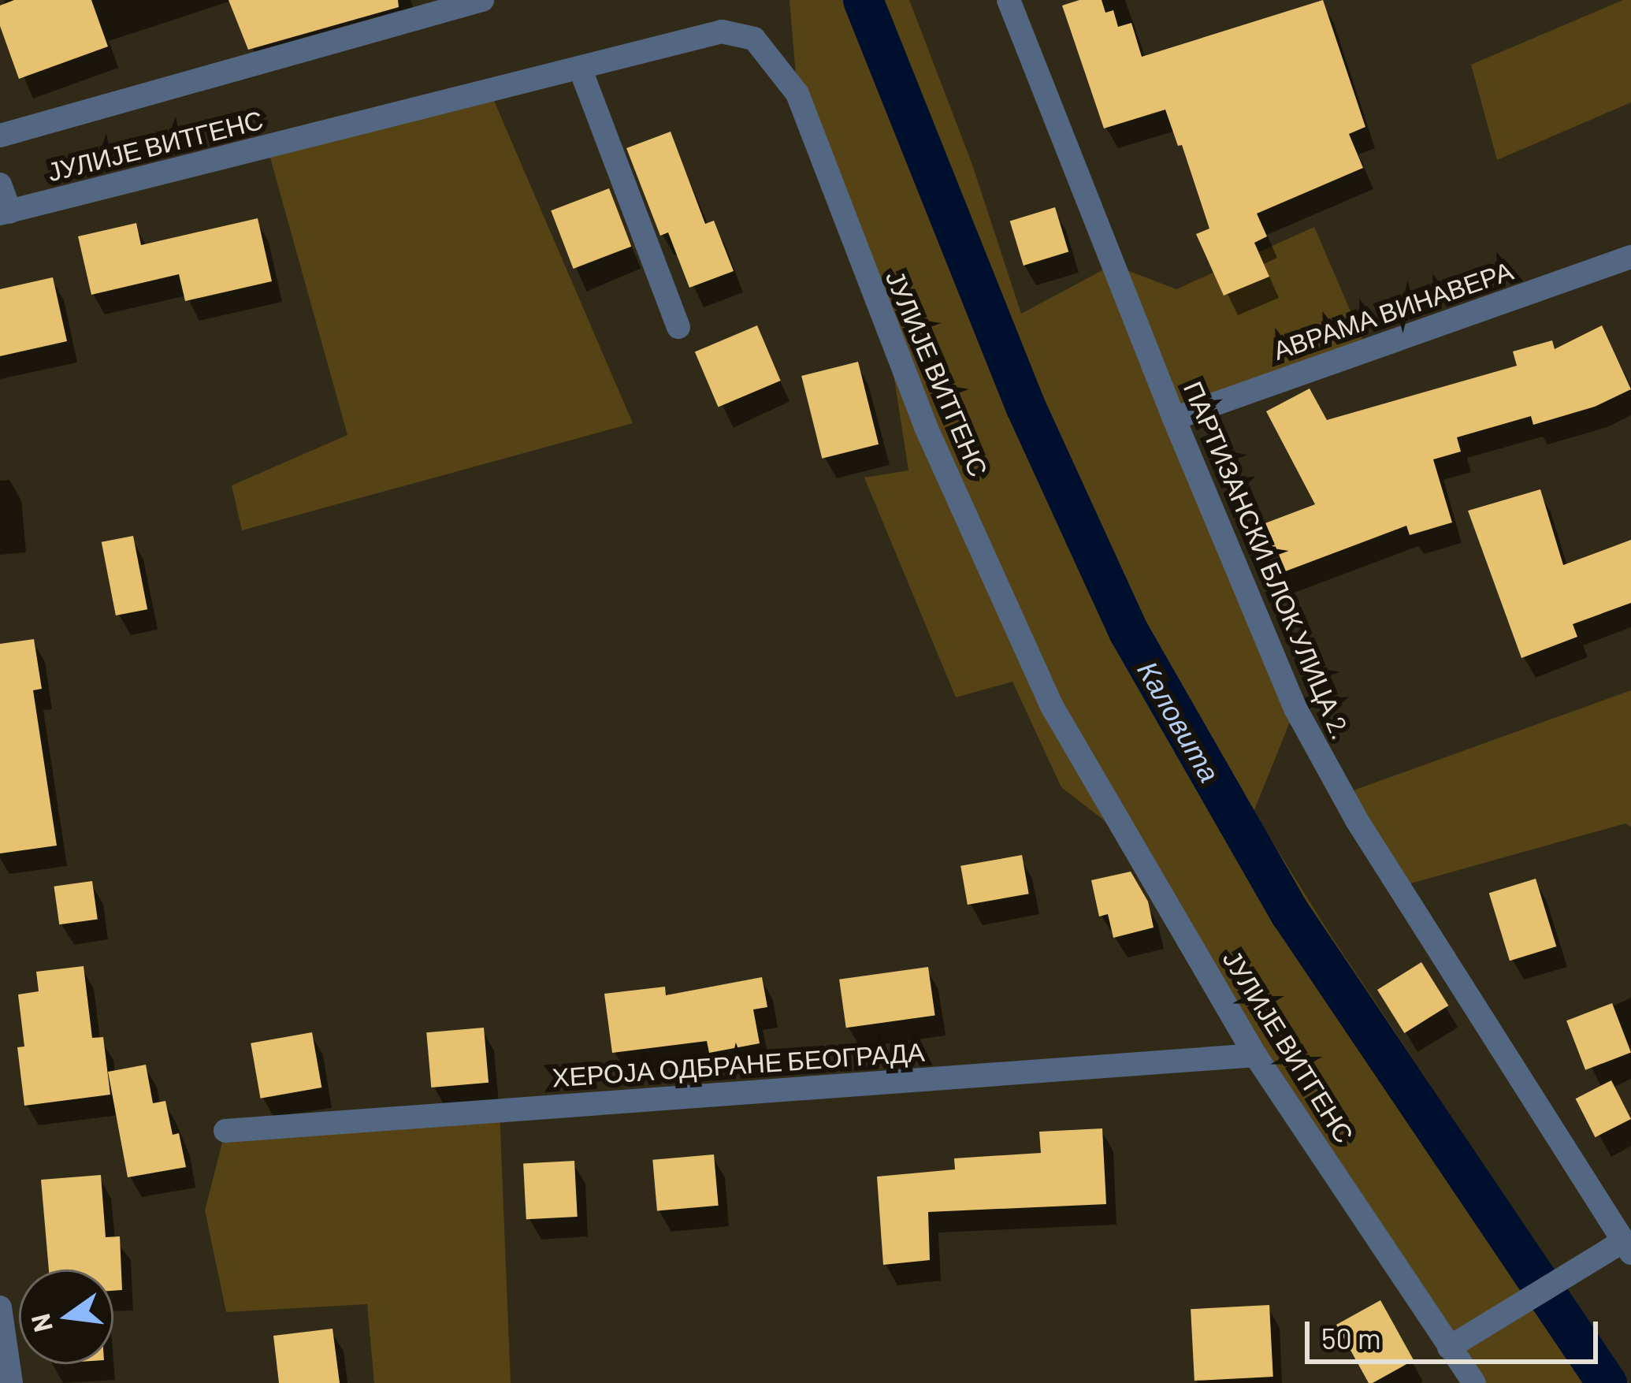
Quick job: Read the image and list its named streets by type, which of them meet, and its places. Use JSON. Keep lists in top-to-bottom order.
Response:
{
  "streets": {
    "street": [
      "ЈУЛИЈЕ ВИТГЕНС",
      "АВРАМА ВИНАВЕРА",
      "ПАРТИЗАНСКИ БЛОК УЛИЦА 2.",
      "ХЕРОЈА ОДБРАНЕ БЕОГРАДА"
    ]
  },
  "crossings": [
    ["ЈУЛИЈЕ ВИТГЕНС", "ХЕРОЈА ОДБРАНЕ БЕОГРАДА"],
    ["АВРАМА ВИНАВЕРА", "ПАРТИЗАНСКИ БЛОК УЛИЦА 2."]
  ],
  "water": ["Каловита"],
  "scale_bar": "50 m",
  "north": "left"
}
